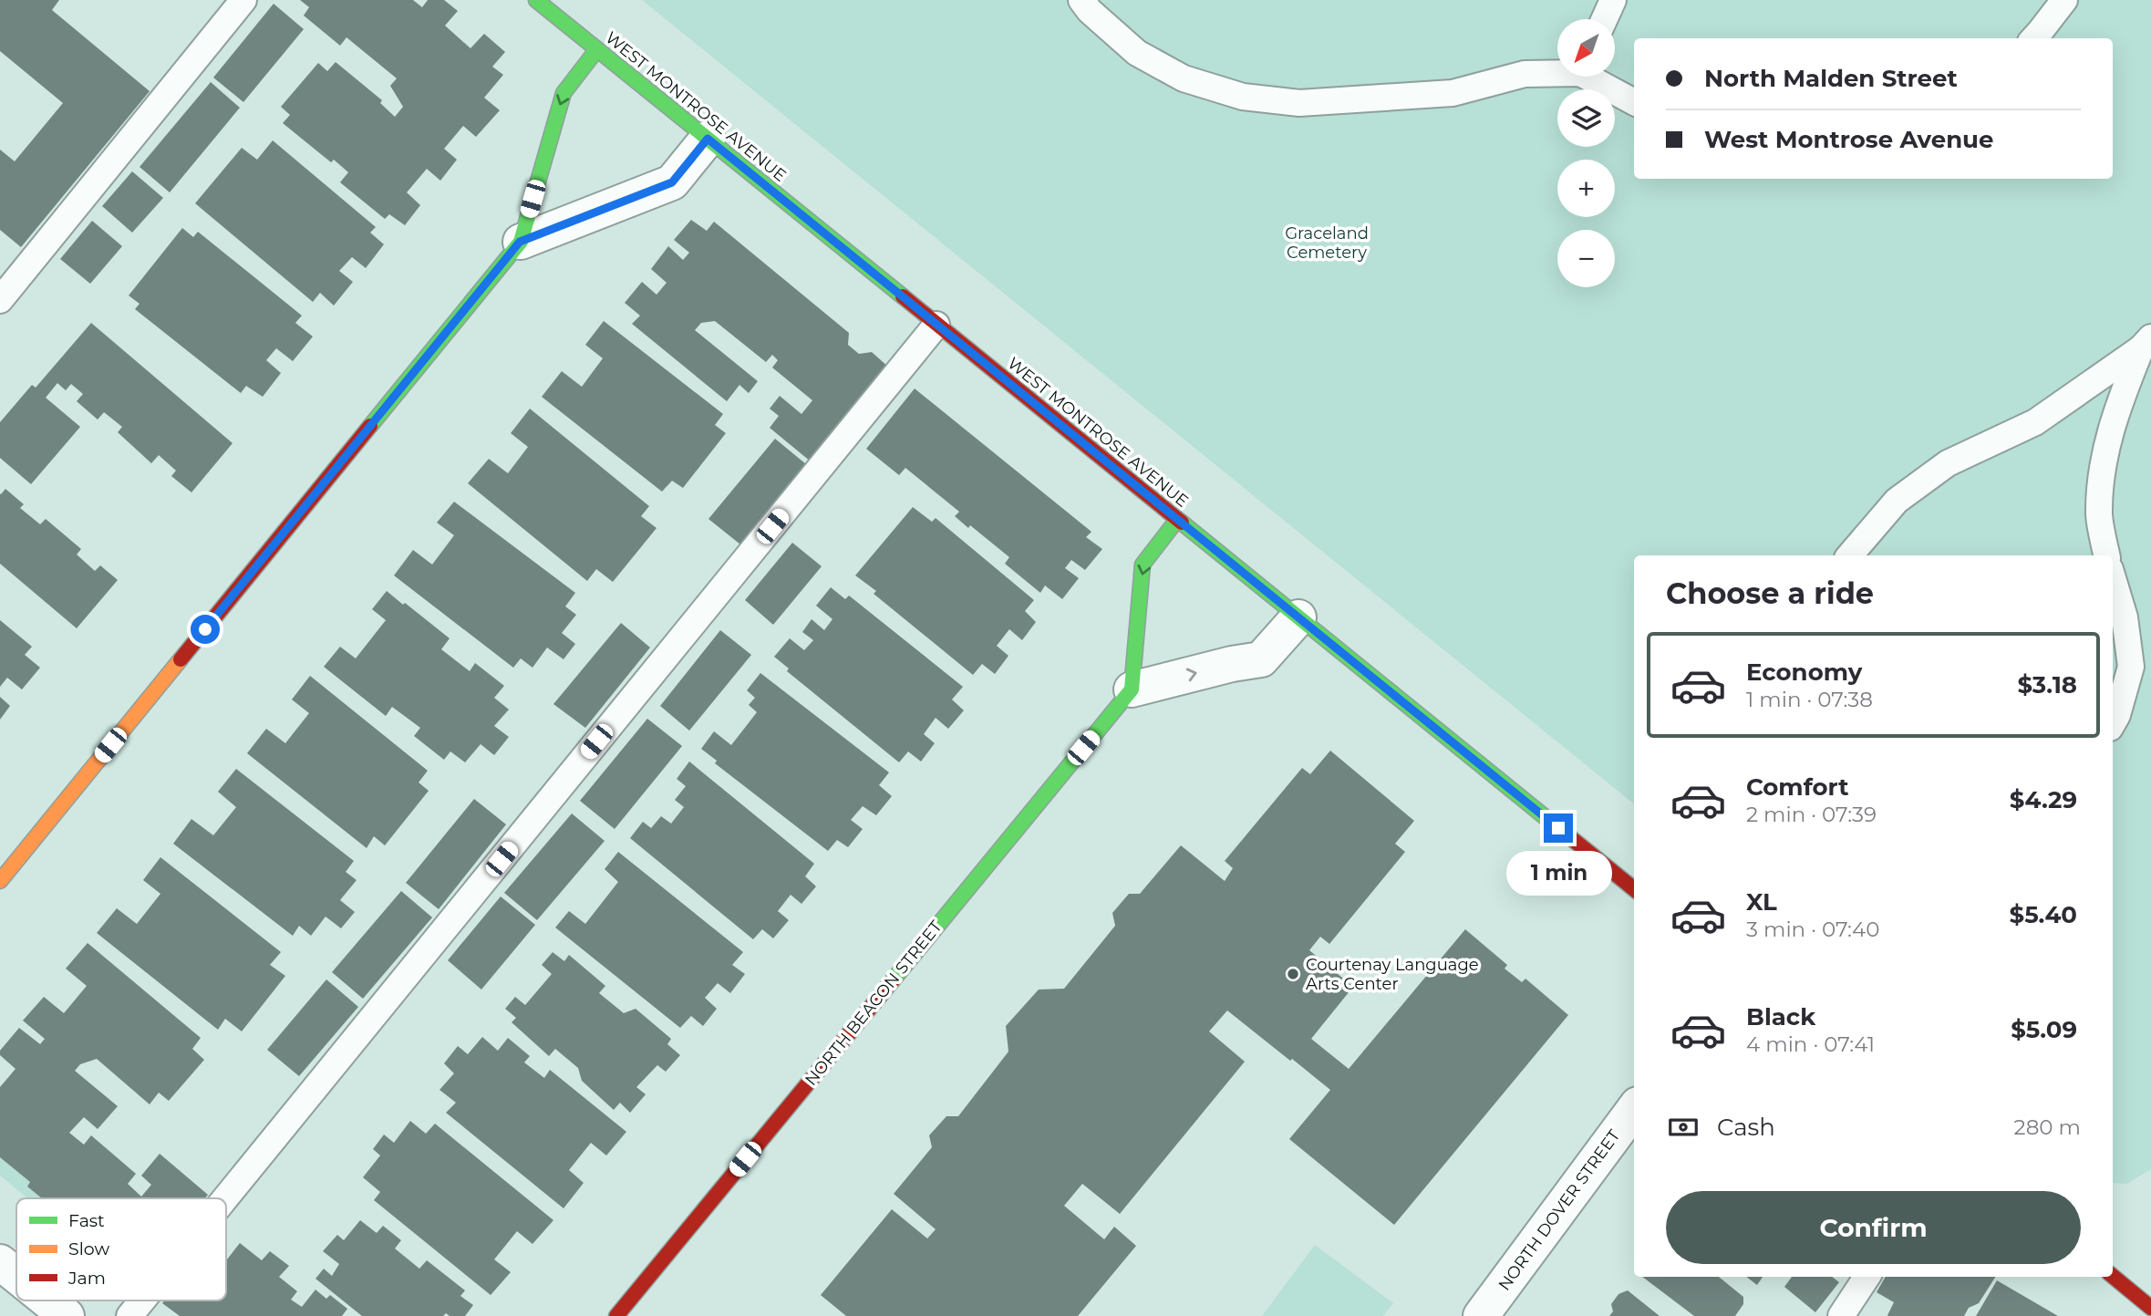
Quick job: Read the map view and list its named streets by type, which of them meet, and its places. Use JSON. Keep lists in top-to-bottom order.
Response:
{
  "streets": {
    "street": ["WEST MONTROSE AVENUE", "NORTH BEACON STREET", "NORTH DOVER STREET"]
  },
  "parks": ["Graceland Cemetery"],
  "places": ["Courtenay Language Arts Center"],
  "legend": ["Fast", "Slow", "Jam"],
  "north": "bottom left",
  "page": {
    "map_buttons": ["+", "−"],
    "banner": ["North Malden Street", "West Montrose Avenue"],
    "heading": "Choose a ride",
    "list": [
      {
        "name": "Economy",
        "note": "1 min · 07:38",
        "value": "$3.18"
      },
      {
        "name": "Comfort",
        "note": "2 min · 07:39",
        "value": "$4.29"
      },
      {
        "name": "XL",
        "note": "3 min · 07:40",
        "value": "$5.40"
      },
      {
        "name": "Black",
        "note": "4 min · 07:41",
        "value": "$5.09"
      }
    ],
    "bubble": "1 min",
    "pay": ["Cash", "280 m"],
    "buttons": "Confirm"
  }
}
